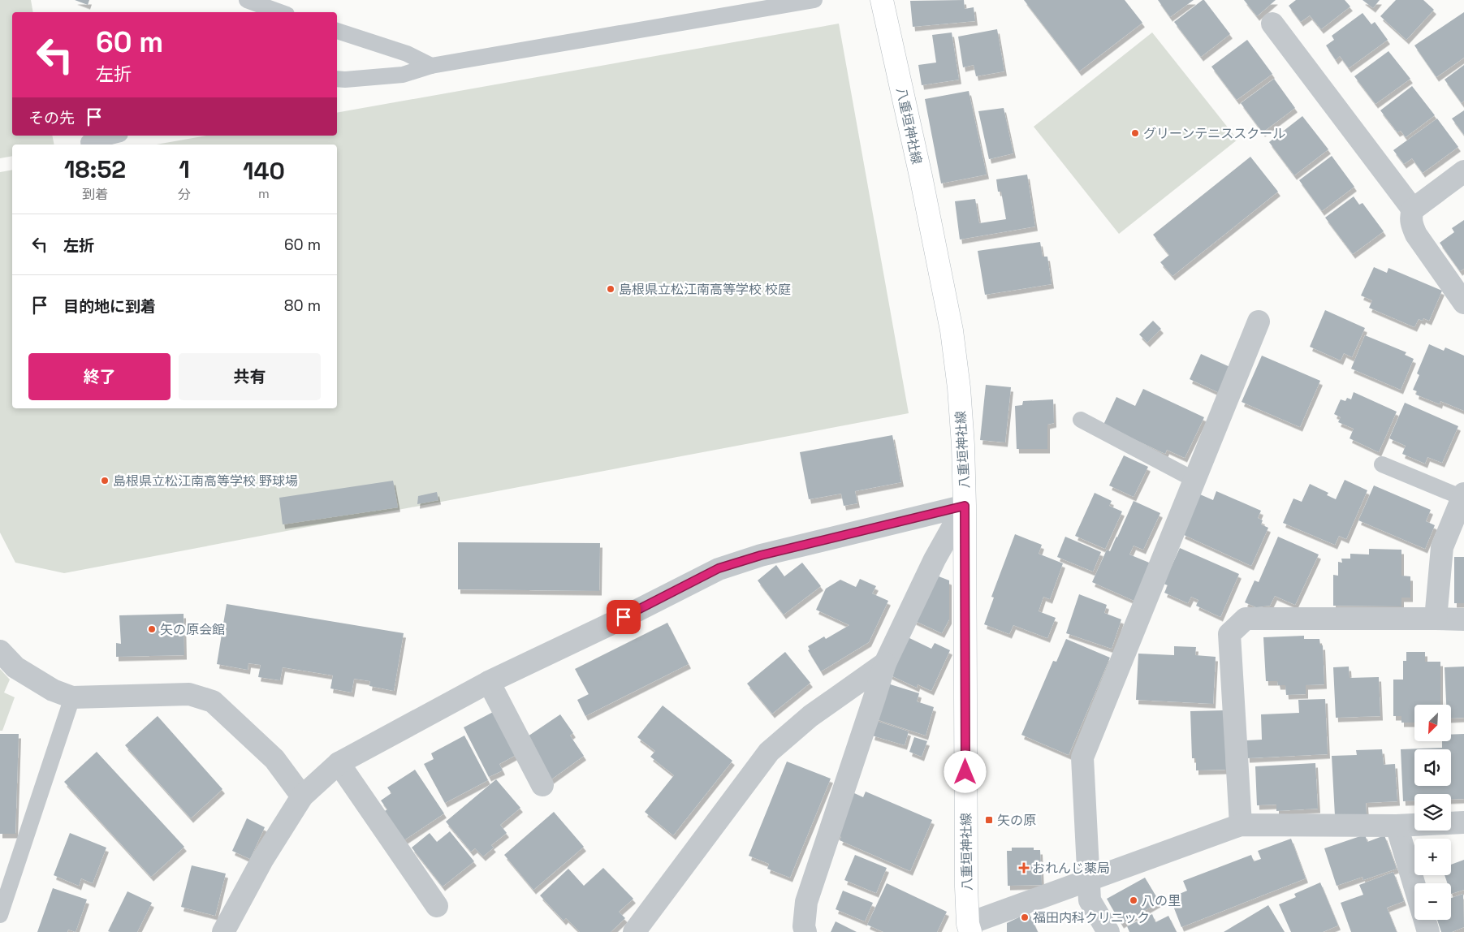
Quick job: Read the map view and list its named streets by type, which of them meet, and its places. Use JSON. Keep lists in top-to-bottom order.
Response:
{
  "streets": {
    "main road": ["八重垣神社線"]
  },
  "places": {
    "other": [
      "グリーンテニススクール",
      "島根県立松江南高等学校 校庭",
      "島根県立松江南高等学校 野球場",
      "矢の原会館",
      "八の里",
      "福田内科クリニック"
    ],
    "transit": ["矢の原"],
    "health": ["おれんじ薬局"]
  },
  "north": "bottom left",
  "page": {
    "turn": ["60 m", "左折"],
    "then": "その先",
    "eta": [
      "18:52",
      "到着",
      "1",
      "分",
      "140",
      "m"
    ],
    "list": [
      {
        "name": "左折",
        "value": "60 m"
      },
      {
        "name": "目的地に到着",
        "value": "80 m"
      }
    ],
    "buttons": ["終了", "共有"],
    "map_buttons": ["+", "−"]
  }
}
